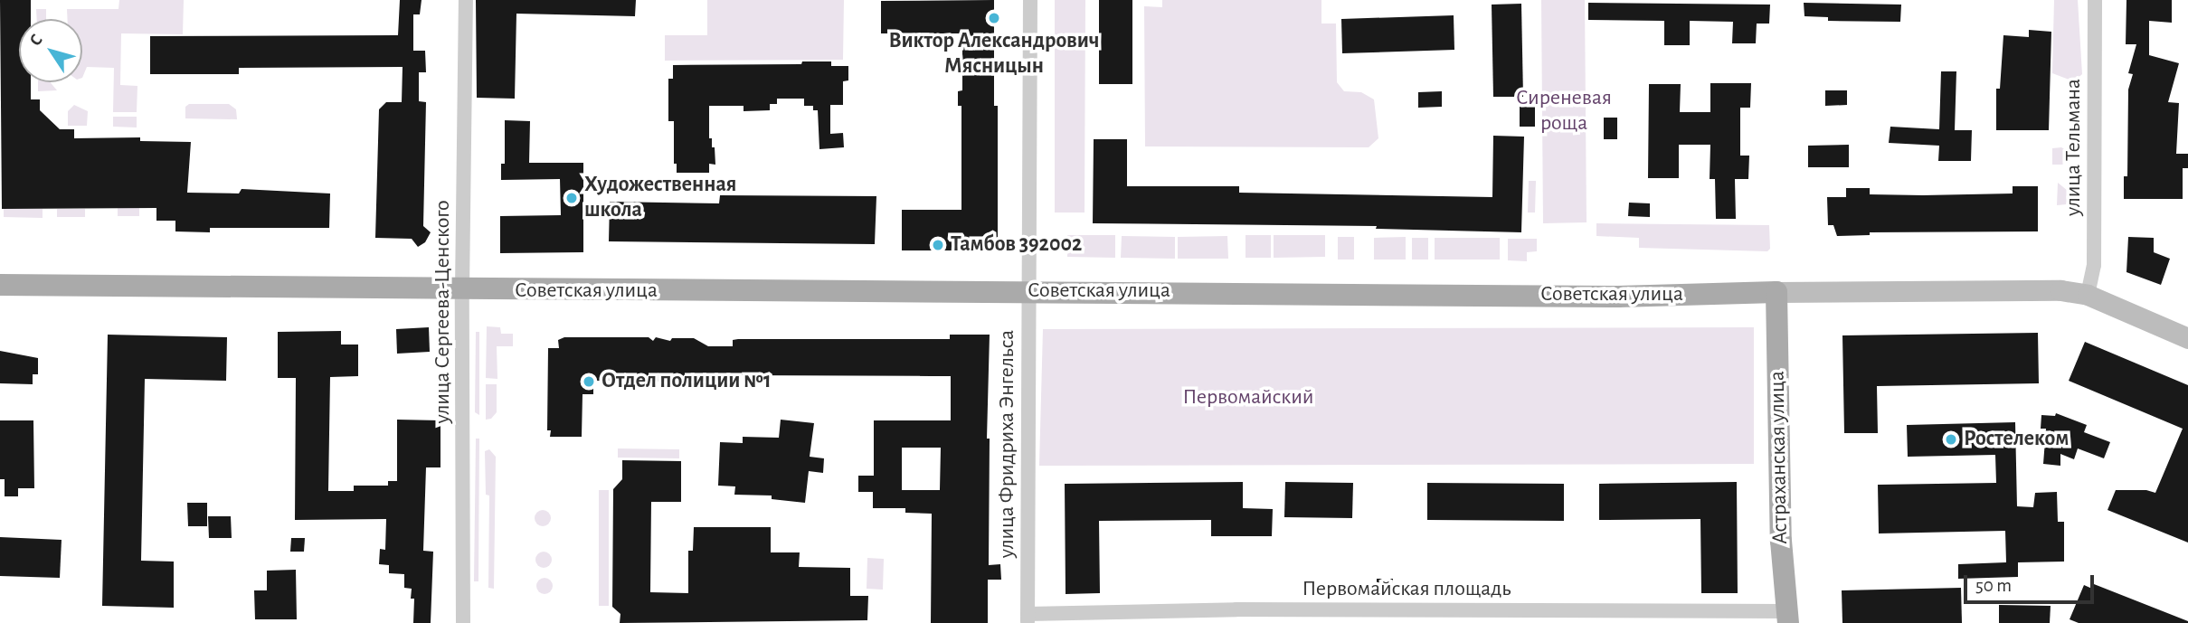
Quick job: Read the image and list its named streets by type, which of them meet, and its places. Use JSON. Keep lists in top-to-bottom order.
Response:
{
  "streets": {
    "main road": ["Советская улица", "Астраханская улица"],
    "street": [
      "улица Тельмана",
      "улица Сергеева-Ценского",
      "улица Фридриха Энгельса",
      "Первомайская площадь"
    ]
  },
  "crossings": [
    ["улица Тельмана", "Советская улица"],
    ["Советская улица", "улица Сергеева-Ценского"],
    ["Советская улица", "улица Фридриха Энгельса"],
    ["Советская улица", "Астраханская улица"],
    ["улица Фридриха Энгельса", "Первомайская площадь"],
    ["Астраханская улица", "Первомайская площадь"]
  ],
  "parks": ["Сиреневая роща", "Первомайский"],
  "places": [
    "Виктор Александрович Мясницын",
    "Художественная школа",
    "Тамбов 392002",
    "Отдел полиции №1",
    "Ростелеком"
  ],
  "scale_bar": "50 m",
  "north": "top left"
}
